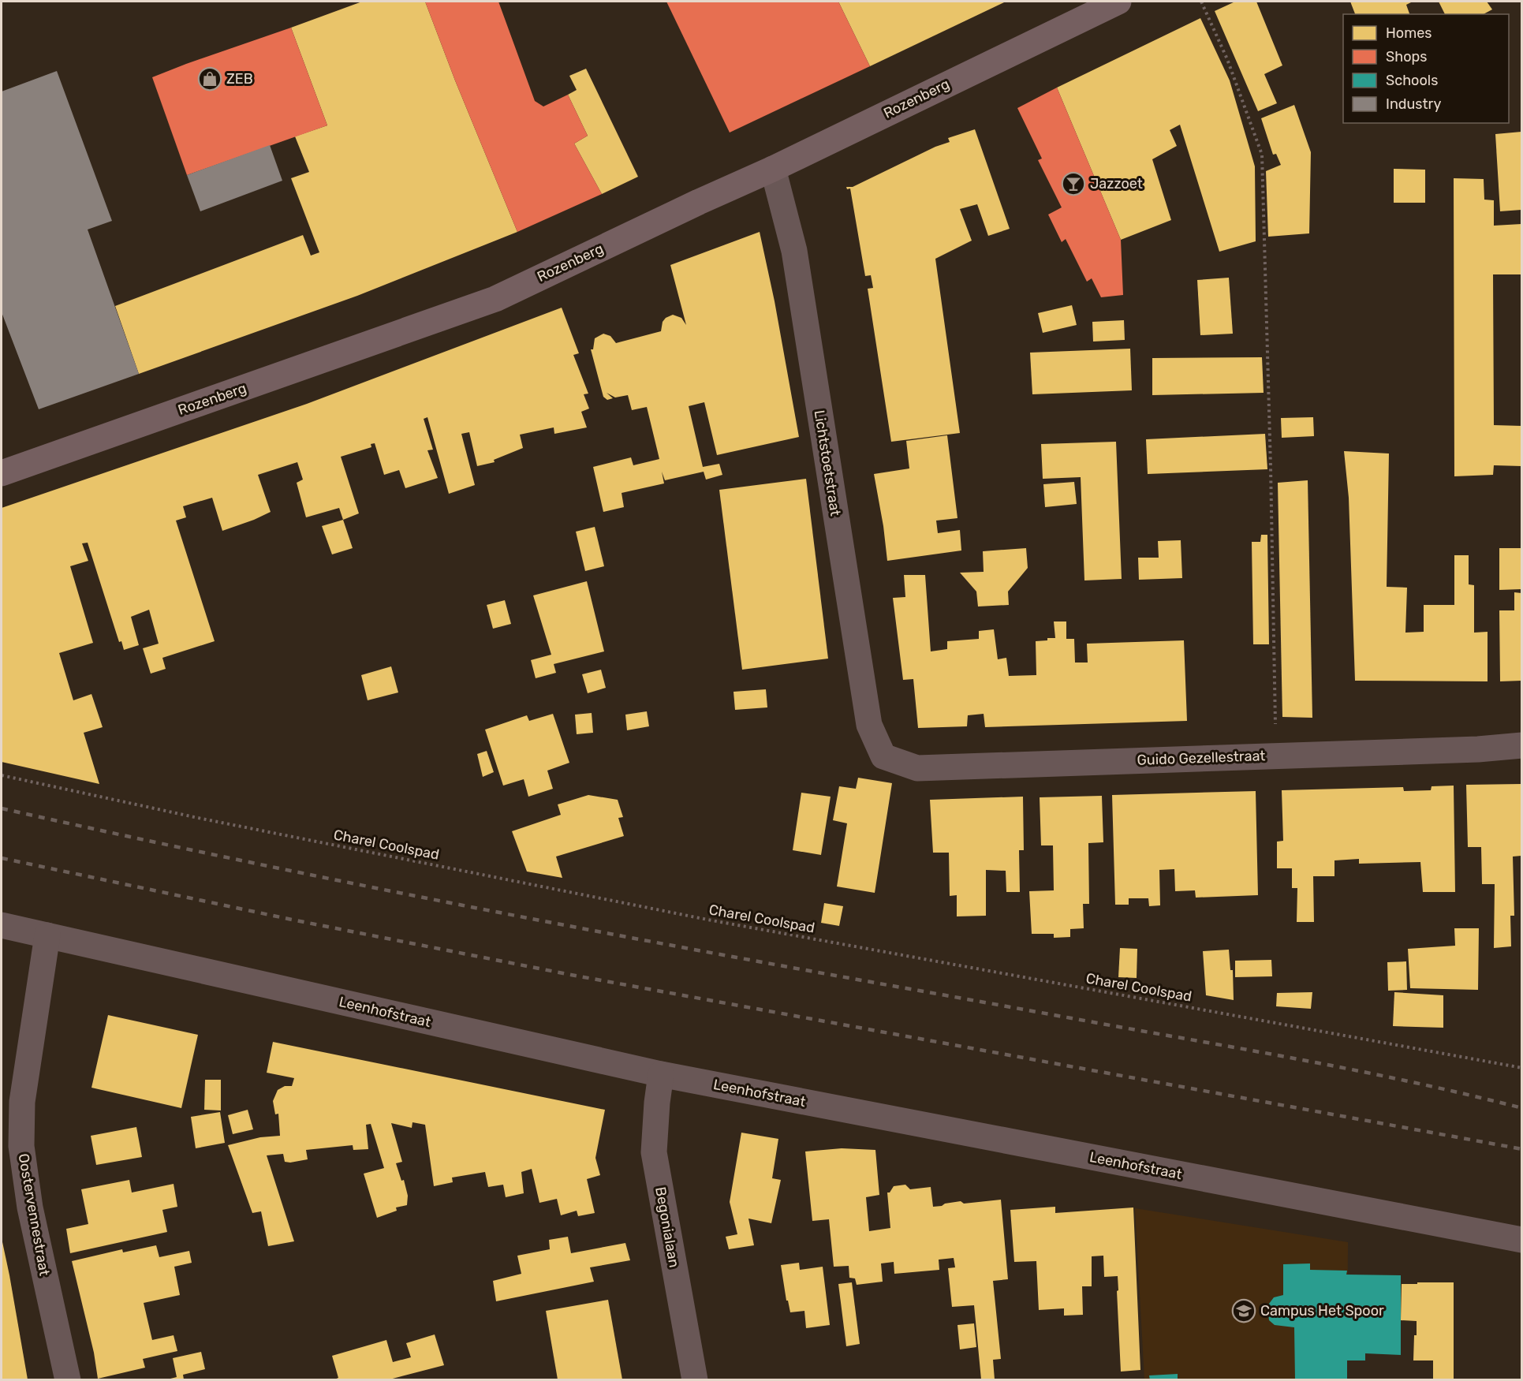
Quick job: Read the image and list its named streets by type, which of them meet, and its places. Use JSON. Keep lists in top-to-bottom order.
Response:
{
  "streets": {
    "main road": ["Rozenberg"],
    "street": [
      "Lichtstoetstraat",
      "Guido Gezellestraat",
      "Leenhofstraat",
      "Oostervennestraat",
      "Begonialaan"
    ],
    "path": ["Charel Coolspad"]
  },
  "crossings": [
    ["Rozenberg", "Lichtstoetstraat"],
    ["Lichtstoetstraat", "Guido Gezellestraat"],
    ["Leenhofstraat", "Oostervennestraat"],
    ["Leenhofstraat", "Begonialaan"]
  ],
  "places": {
    "shop": ["ZEB"],
    "bar": ["Jazzoet"],
    "school or university": ["Campus Het Spoor"]
  },
  "legend": [
    "Homes",
    "Shops",
    "Schools",
    "Industry"
  ]
}
